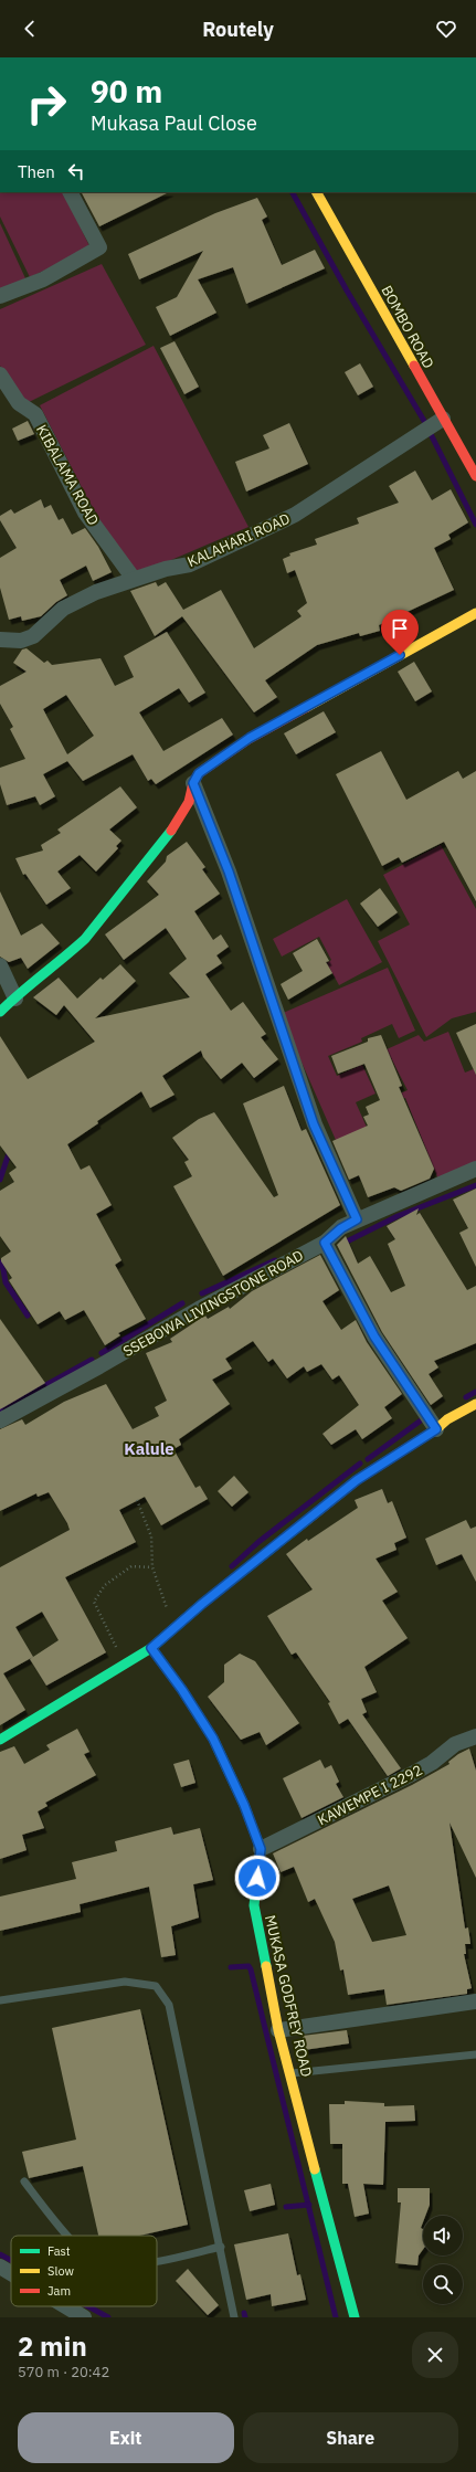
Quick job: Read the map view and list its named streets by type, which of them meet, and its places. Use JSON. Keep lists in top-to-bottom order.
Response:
{
  "streets": {
    "street": [
      "BOMBO ROAD",
      "KIBALAMA ROAD",
      "KALAHARI ROAD",
      "SSEBOWA LIVINGSTONE ROAD",
      "KAWEMPE I 2292",
      "MUKASA GODFREY ROAD"
    ]
  },
  "crossings": [
    ["BOMBO ROAD", "KALAHARI ROAD"],
    ["KIBALAMA ROAD", "KALAHARI ROAD"],
    ["KAWEMPE I 2292", "MUKASA GODFREY ROAD"]
  ],
  "districts": ["Kalule"],
  "legend": ["Fast", "Slow", "Jam"],
  "page": {
    "header": "Routely",
    "turn": ["90 m", "Mukasa Paul Close"],
    "then": "Then",
    "heading": ["2 min", "570 m · 20:42"],
    "buttons": ["Exit", "Share"]
  }
}
